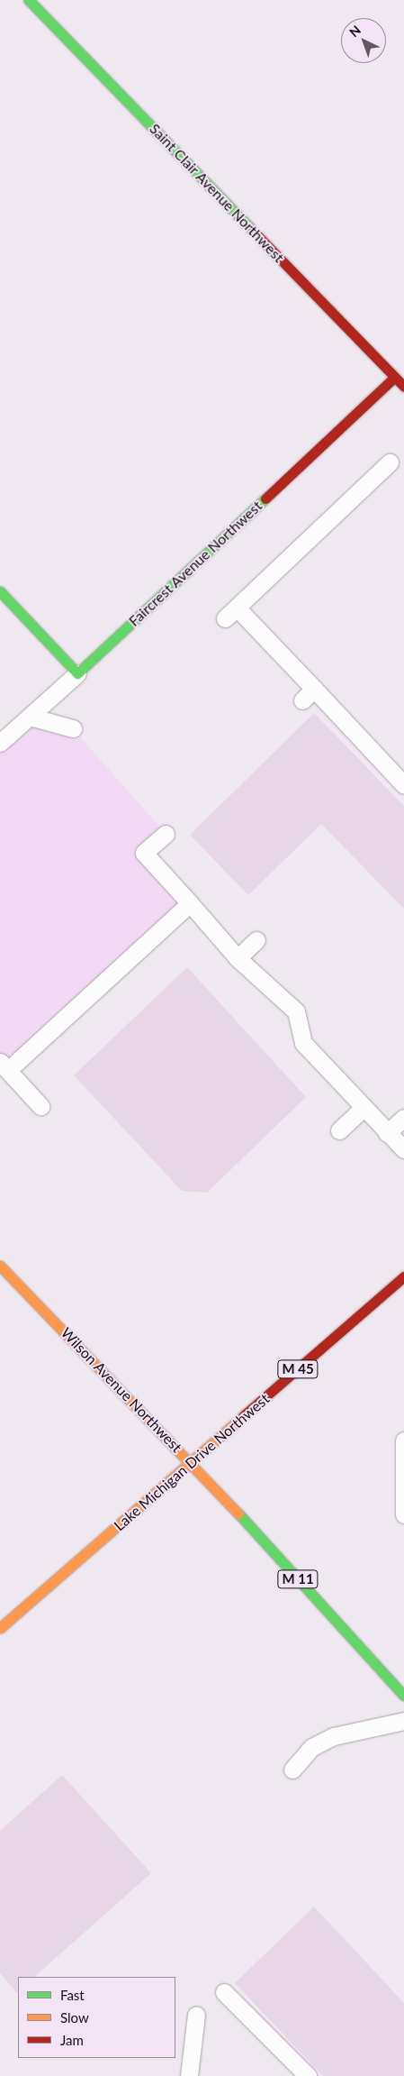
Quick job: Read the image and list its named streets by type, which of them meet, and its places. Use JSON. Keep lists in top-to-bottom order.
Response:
{
  "streets": {
    "main road": [
      "Saint Clair Avenue Northwest",
      "Faircrest Avenue Northwest",
      "M 45",
      "Wilson Avenue Northwest",
      "Lake Michigan Drive Northwest",
      "M 11"
    ]
  },
  "crossings": [
    ["Saint Clair Avenue Northwest", "Faircrest Avenue Northwest"],
    ["Wilson Avenue Northwest", "Lake Michigan Drive Northwest"]
  ],
  "legend": ["Fast", "Slow", "Jam"],
  "north": "top left"
}
